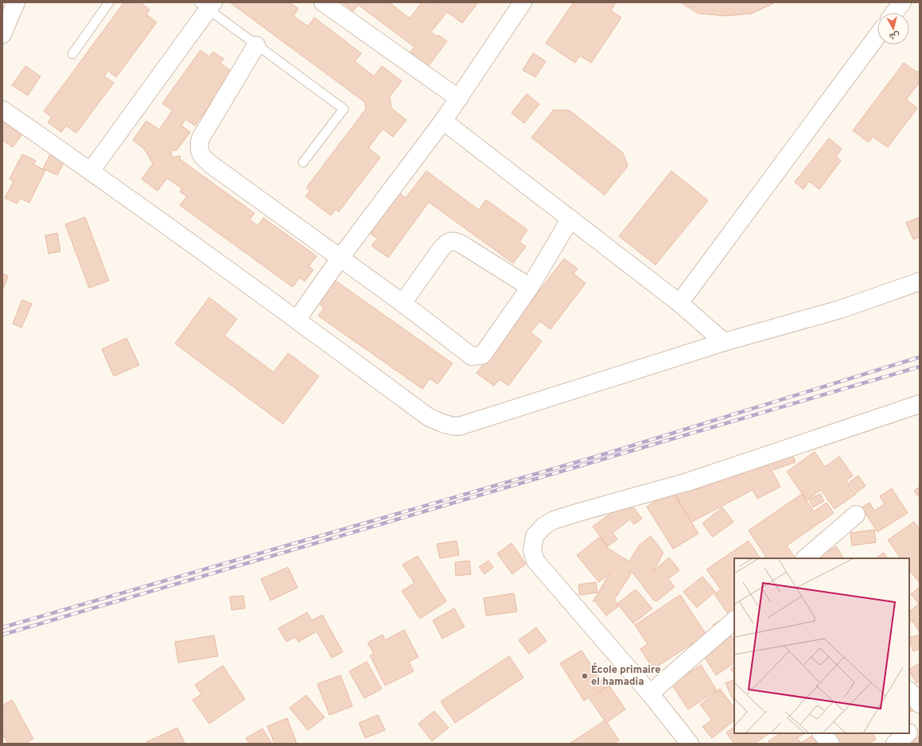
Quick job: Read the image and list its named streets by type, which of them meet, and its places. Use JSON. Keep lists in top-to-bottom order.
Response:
{
  "places": ["École primaire el hamadia"],
  "north": "bottom"
}
